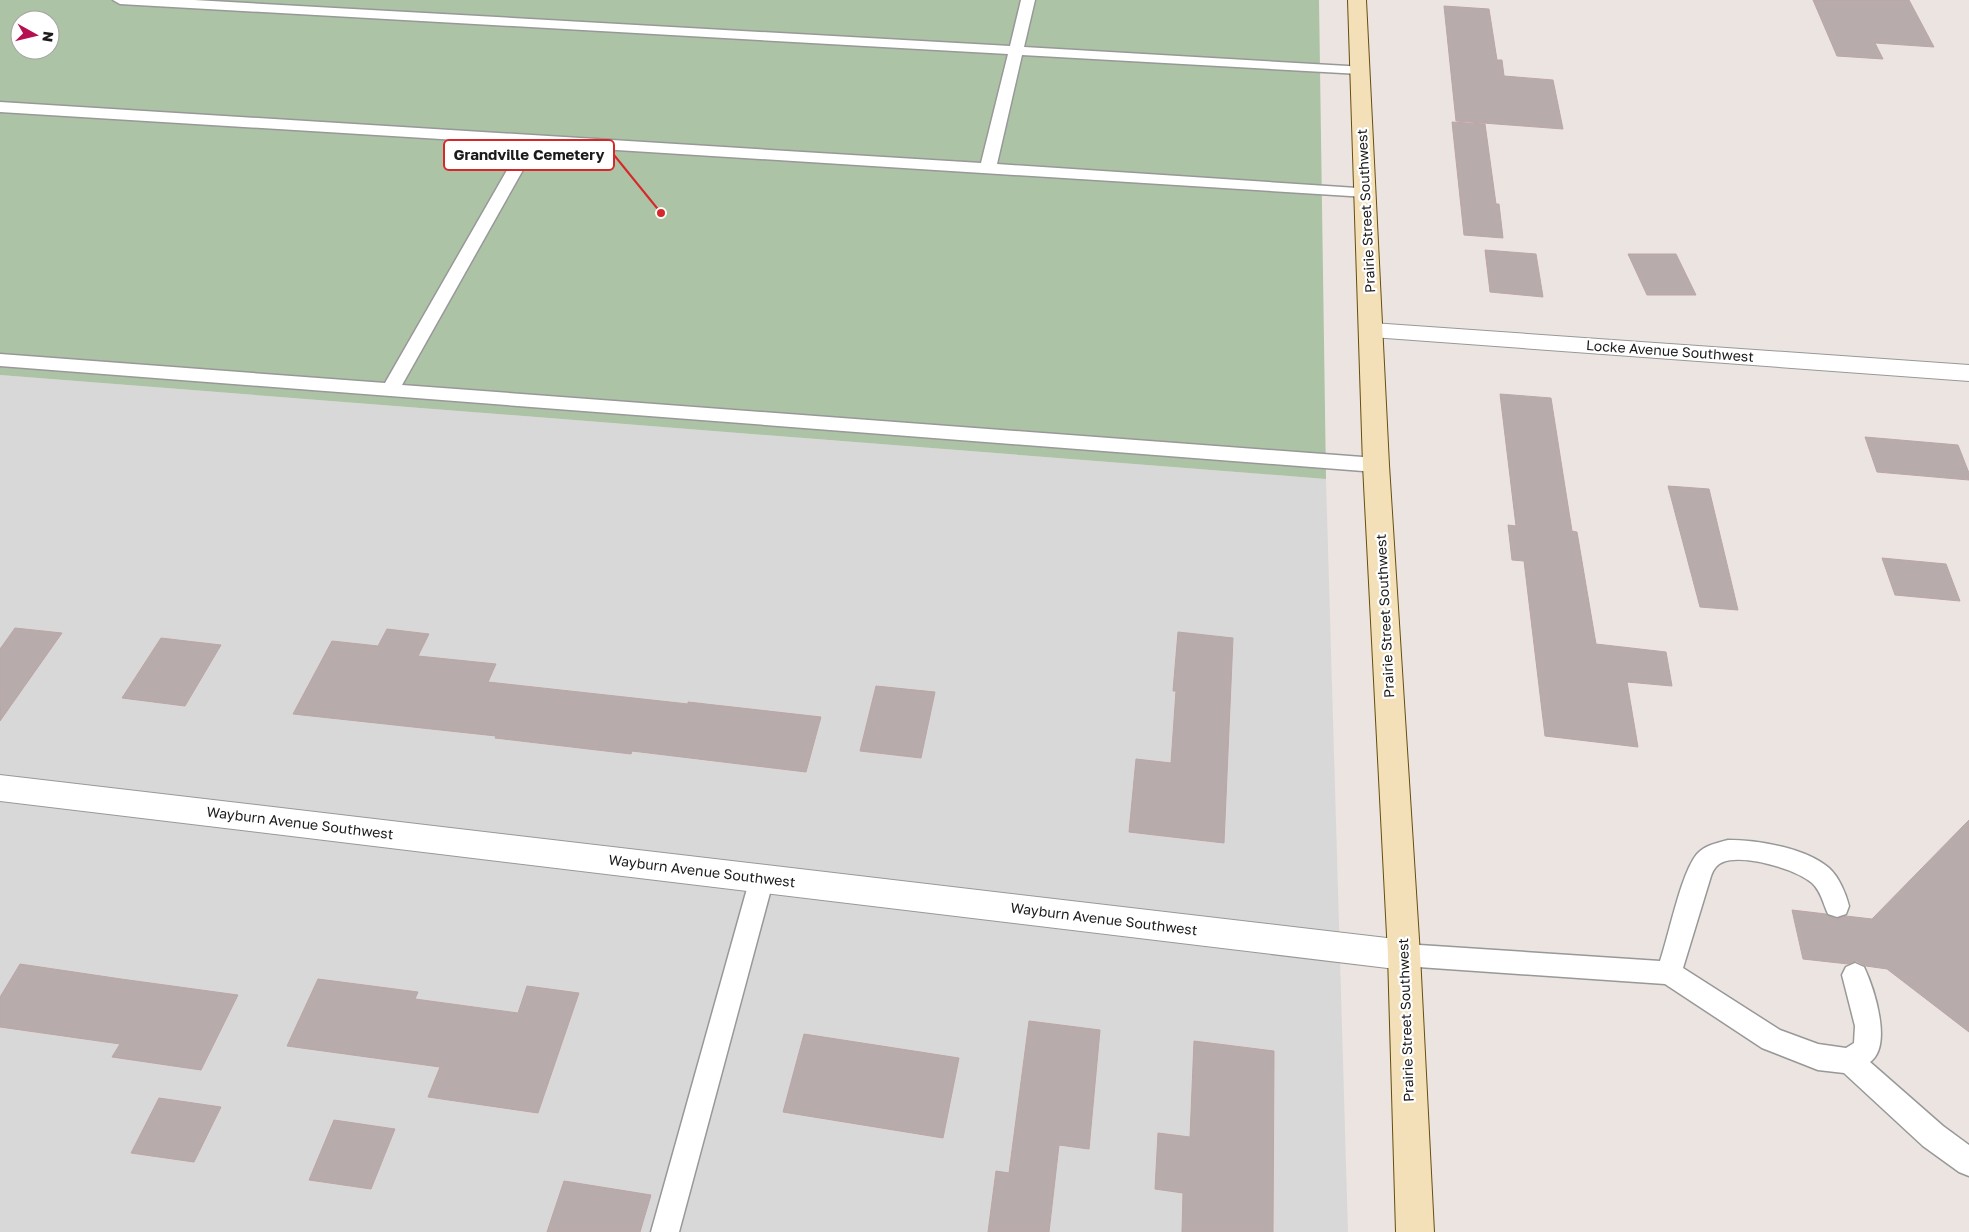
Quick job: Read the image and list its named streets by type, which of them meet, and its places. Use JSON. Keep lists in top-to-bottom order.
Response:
{
  "streets": {
    "street": ["Prairie Street Southwest", "Locke Avenue Southwest", "Wayburn Avenue Southwest"]
  },
  "crossings": [
    ["Prairie Street Southwest", "Locke Avenue Southwest"],
    ["Prairie Street Southwest", "Wayburn Avenue Southwest"]
  ],
  "places": ["Grandville Cemetery"],
  "north": "right"
}
